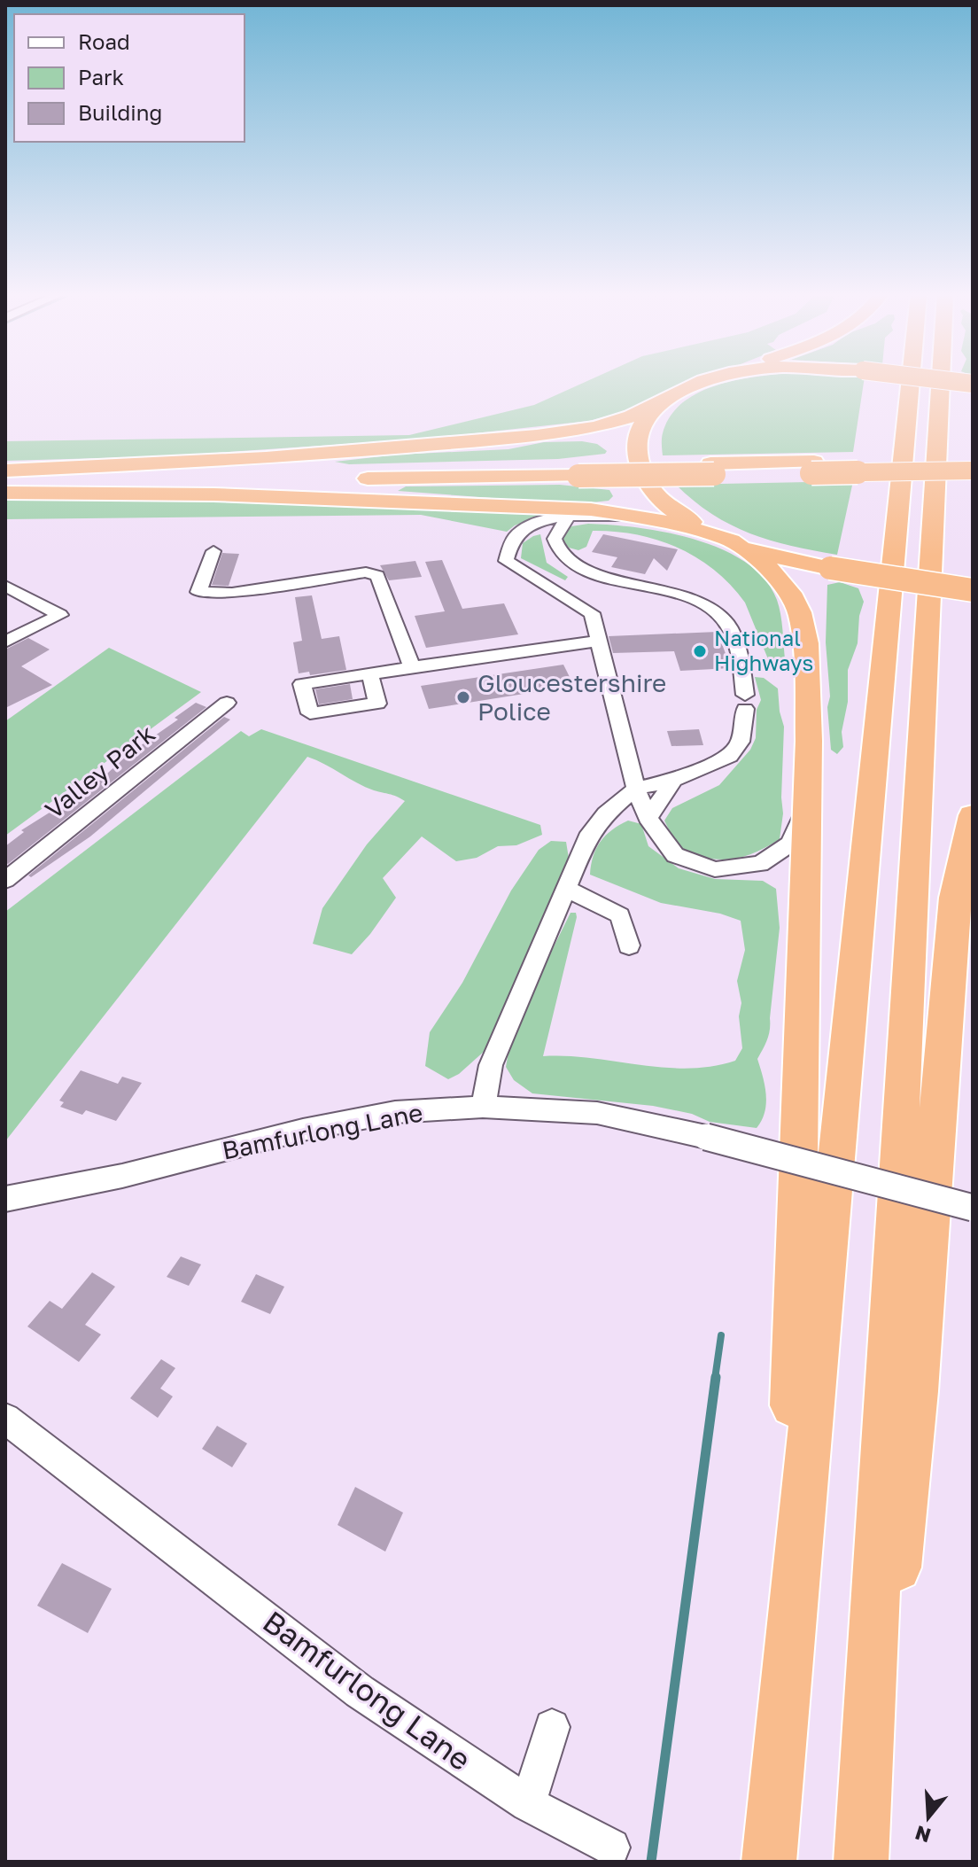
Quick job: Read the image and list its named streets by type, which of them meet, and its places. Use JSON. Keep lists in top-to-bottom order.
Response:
{
  "streets": {
    "street": ["Valley Park", "Bamfurlong Lane"]
  },
  "places": ["National Highways", "Gloucestershire Police"],
  "legend": ["Road", "Park", "Building"],
  "north": "bottom"
}
